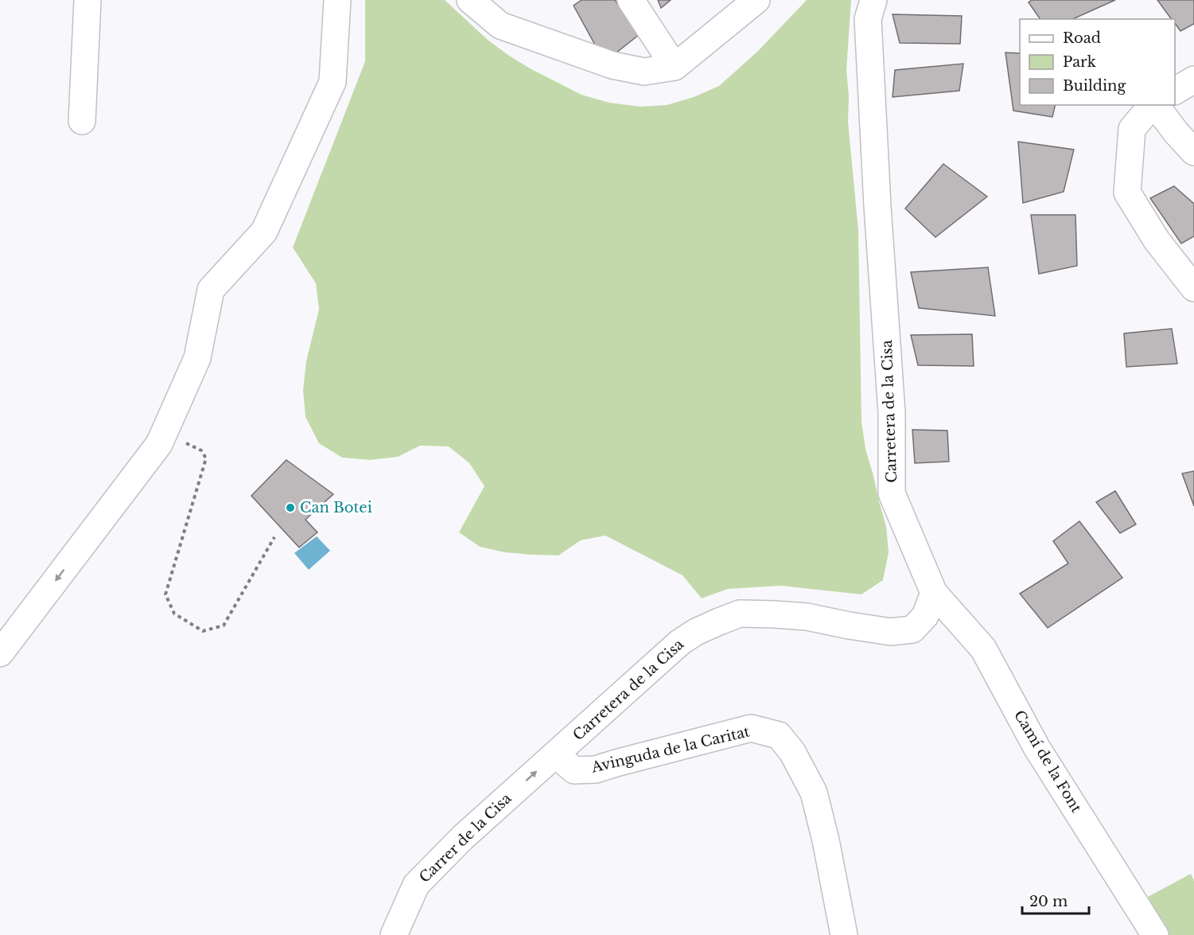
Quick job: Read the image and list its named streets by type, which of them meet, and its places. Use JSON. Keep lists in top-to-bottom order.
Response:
{
  "streets": {
    "street": [
      "Carretera de la Cisa",
      "Avinguda de la Caritat",
      "Camí de la Font",
      "Carrer de la Cisa"
    ]
  },
  "crossings": [
    ["Carretera de la Cisa", "Avinguda de la Caritat"],
    ["Carretera de la Cisa", "Camí de la Font"],
    ["Carretera de la Cisa", "Carrer de la Cisa"],
    ["Avinguda de la Caritat", "Carrer de la Cisa"]
  ],
  "one_way": ["Carrer de la Cisa"],
  "places": ["Can Botei"],
  "legend": ["Road", "Park", "Building"],
  "scale_bar": "20 m"
}
